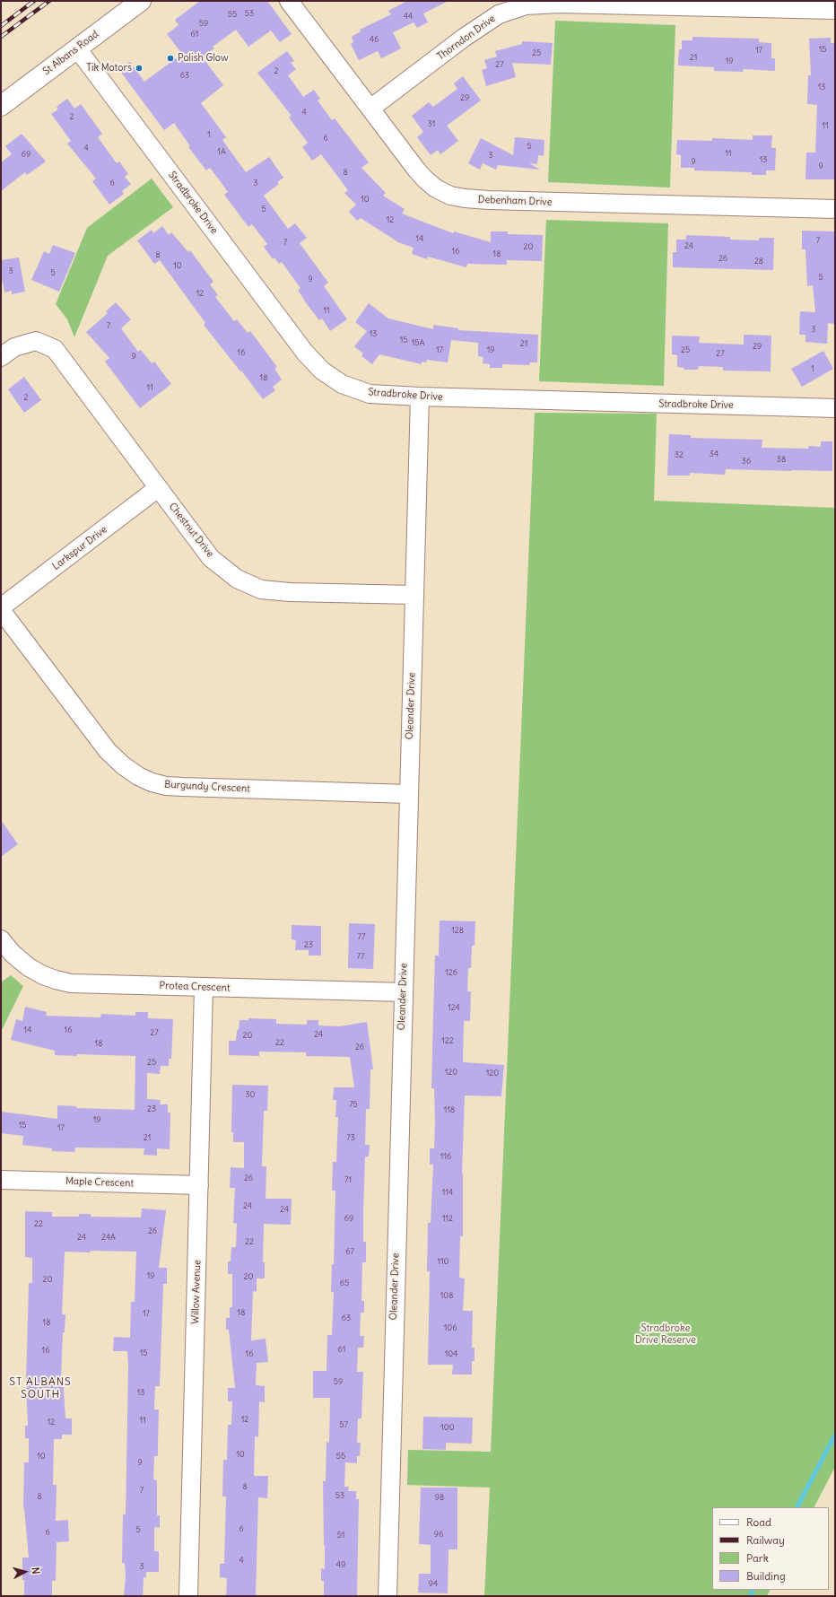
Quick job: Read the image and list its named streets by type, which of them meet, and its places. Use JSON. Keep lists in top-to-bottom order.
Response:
{
  "streets": {
    "main road": ["St Albans Road"],
    "street": [
      "Thorndon Drive",
      "Debenham Drive",
      "Stradbroke Drive",
      "Chestnut Drive",
      "Larkspur Drive",
      "Oleander Drive",
      "Burgundy Crescent",
      "Protea Crescent",
      "Maple Crescent",
      "Willow Avenue"
    ]
  },
  "crossings": [
    ["Thorndon Drive", "Debenham Drive"],
    ["St Albans Road", "Stradbroke Drive"],
    ["Stradbroke Drive", "Oleander Drive"],
    ["Chestnut Drive", "Larkspur Drive"],
    ["Chestnut Drive", "Oleander Drive"],
    ["Larkspur Drive", "Burgundy Crescent"],
    ["Oleander Drive", "Burgundy Crescent"],
    ["Oleander Drive", "Protea Crescent"],
    ["Protea Crescent", "Willow Avenue"],
    ["Maple Crescent", "Willow Avenue"]
  ],
  "districts": ["ST ALBANS SOUTH"],
  "parks": ["Stradbroke Drive Reserve"],
  "places": ["Polish Glow", "Tik Motors"],
  "house_numbers": [
    "53",
    "55",
    "44",
    "59",
    "61",
    "46",
    "15",
    "17",
    "25",
    "21",
    "19",
    "27",
    "2",
    "63",
    "13",
    "29",
    "4",
    "2",
    "31",
    "11",
    "1",
    "6",
    "5",
    "4",
    "1A",
    "11",
    "69",
    "3",
    "13",
    "9",
    "9",
    "8",
    "6",
    "3",
    "10",
    "5",
    "12",
    "14",
    "7",
    "7",
    "24",
    "20",
    "16",
    "18",
    "8",
    "26",
    "28",
    "10",
    "3",
    "5",
    "5",
    "9",
    "12",
    "11",
    "7",
    "3",
    "13",
    "15",
    "15A",
    "21",
    "29",
    "17",
    "19",
    "25",
    "16",
    "27",
    "9",
    "1",
    "18",
    "11",
    "2",
    "34",
    "32",
    "38",
    "36",
    "128",
    "77",
    "23",
    "77",
    "126",
    "124",
    "14",
    "16",
    "27",
    "24",
    "20",
    "122",
    "22",
    "18",
    "26",
    "25",
    "120",
    "120",
    "30",
    "75",
    "23",
    "118",
    "19",
    "15",
    "17",
    "21",
    "73",
    "116",
    "26",
    "71",
    "114",
    "24",
    "24",
    "69",
    "112",
    "22",
    "26",
    "24",
    "24A",
    "22",
    "67",
    "110",
    "19",
    "20",
    "20",
    "65",
    "108",
    "18",
    "17",
    "63",
    "18",
    "106",
    "61",
    "16",
    "15",
    "16",
    "104",
    "59",
    "13",
    "12",
    "11",
    "12",
    "57",
    "100",
    "10",
    "10",
    "55",
    "9",
    "8",
    "7",
    "53",
    "8",
    "98",
    "6",
    "5",
    "6",
    "96",
    "51",
    "4",
    "49",
    "3",
    "94"
  ],
  "legend": [
    "Road",
    "Railway",
    "Park",
    "Building"
  ],
  "north": "right"
}
